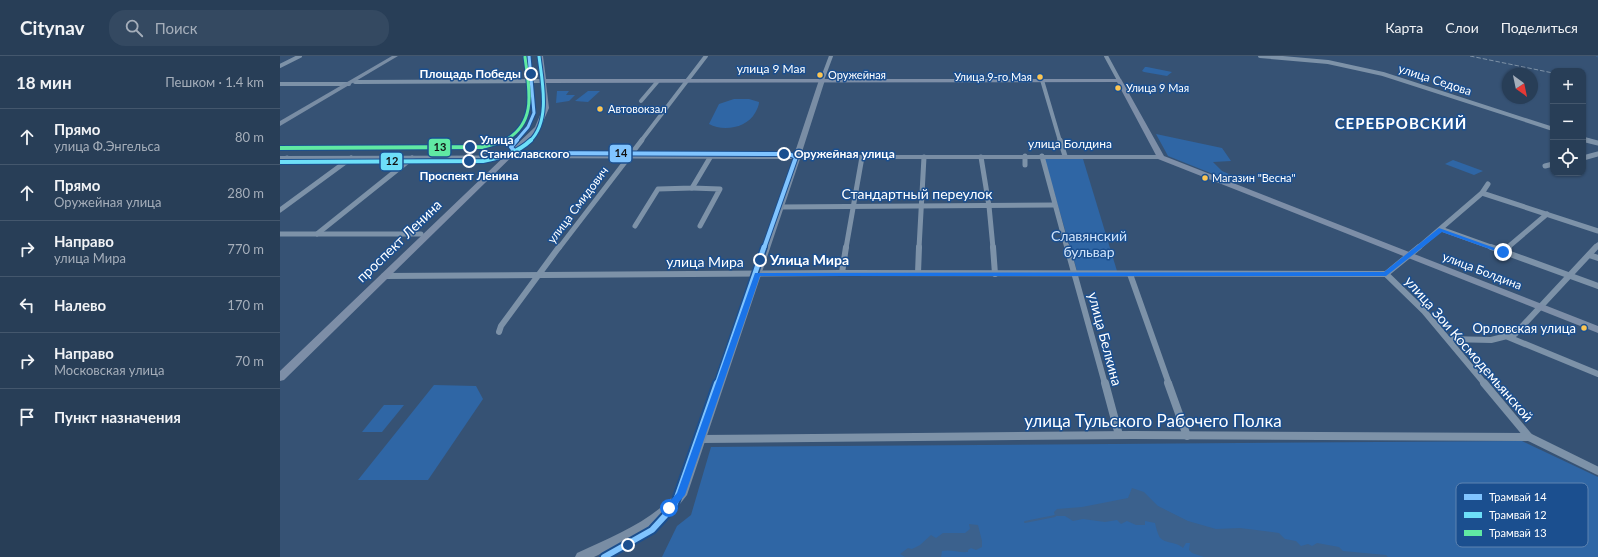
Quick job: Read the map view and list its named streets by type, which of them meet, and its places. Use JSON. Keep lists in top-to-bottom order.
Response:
{
  "streets": {
    "main road": ["улица 9 Мая", "улица Болдина", "проспект Ленина"],
    "street": [
      "улица Седова",
      "Стандартный переулок",
      "улица Смидович",
      "улица Мира",
      "улица Белкина",
      "улица Зои Космодемьянской",
      "улица Тульского Рабочего Полка"
    ]
  },
  "crossings": [
    ["улица 9 Мая", "улица Смидович"],
    ["улица 9 Мая", "проспект Ленина"],
    ["улица Болдина", "улица Смидович"],
    ["улица Болдина", "проспект Ленина"],
    ["улица Болдина", "улица Белкина"],
    ["улица Болдина", "улица Зои Космодемьянской"],
    ["Стандартный переулок", "улица Белкина"],
    ["улица Смидович", "улица Мира"],
    ["проспект Ленина", "улица Мира"],
    ["улица Мира", "улица Белкина"],
    ["улица Мира", "улица Зои Космодемьянской"],
    ["улица Белкина", "улица Тульского Рабочего Полка"],
    ["улица Зои Космодемьянской", "улица Тульского Рабочего Полка"]
  ],
  "districts": ["СЕРЕБРОВСКИЙ"],
  "parks": ["Славянский бульвар"],
  "places": [
    "Площадь Победы",
    "Оружейная",
    "Улица 9-го Мая",
    "Улица 9 Мая",
    "Автовокзал",
    "Улица Станиславского",
    "Оружейная улица",
    "Проспект Ленина",
    "Магазин \"Весна\"",
    "Улица Мира",
    "Орловская улица"
  ],
  "lines": ["tram line 14", "tram line 12", "tram line 13"],
  "legend": ["Трамвай 14", "Трамвай 12", "Трамвай 13"],
  "north": "bottom right",
  "page": {
    "header": "Citynav",
    "search": "Поиск",
    "nav": ["Карта", "Слои", "Поделиться"],
    "heading": ["18 мин", "Пешком · 1.4 km"],
    "map_buttons": ["+", "−"],
    "list": [
      ["Прямо", "улица Ф.Энгельса", "80 m"],
      ["Прямо", "Оружейная улица", "280 m"],
      ["Направо", "улица Мира", "770 m"],
      ["Налево", "170 m"],
      ["Направо", "Московская улица", "70 m"],
      "Пункт назначения"
    ]
  }
}
